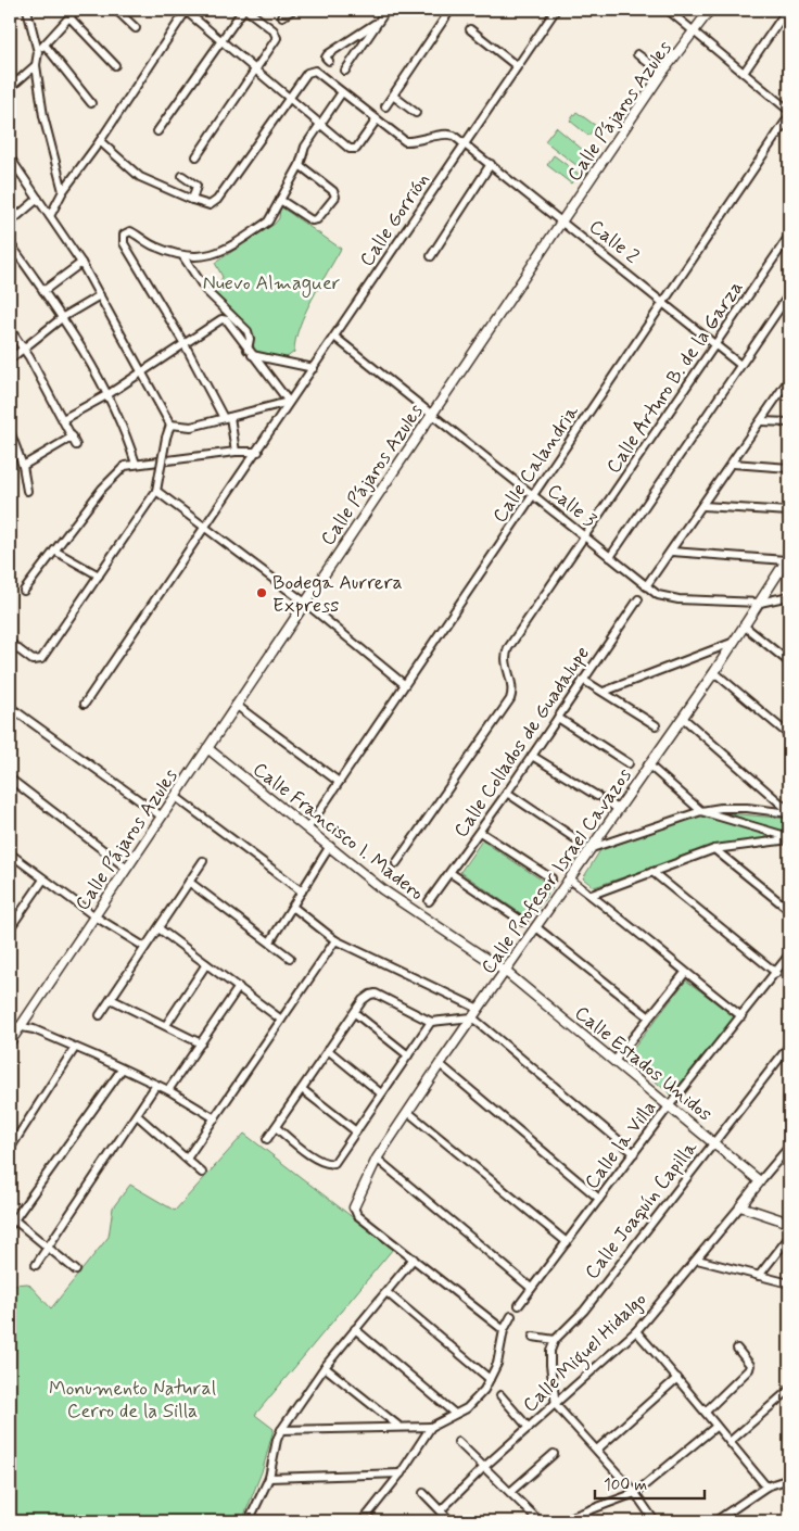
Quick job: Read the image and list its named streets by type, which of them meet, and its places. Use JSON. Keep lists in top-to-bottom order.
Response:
{
  "streets": {
    "street": [
      "Calle Pájaros Azules",
      "Calle Gorrión",
      "Calle 2",
      "Calle Arturo B. de la Garza",
      "Calle Calandria",
      "Calle 3",
      "Calle Collados de Guadalupe",
      "Calle Francisco I. Madero",
      "Calle Profesor Israel Cavazos",
      "Calle Estados Unidos",
      "Calle la Villa",
      "Calle Joaquín Capilla",
      "Calle Miguel Hidalgo"
    ]
  },
  "crossings": [
    ["Calle Pájaros Azules", "Calle 2"],
    ["Calle Pájaros Azules", "Calle 3"],
    ["Calle Pájaros Azules", "Calle Francisco I. Madero"],
    ["Calle Gorrión", "Calle 2"],
    ["Calle Gorrión", "Calle 3"],
    ["Calle 2", "Calle Arturo B. de la Garza"],
    ["Calle 2", "Calle Calandria"],
    ["Calle Arturo B. de la Garza", "Calle 3"],
    ["Calle Calandria", "Calle 3"],
    ["Calle Calandria", "Calle Francisco I. Madero"],
    ["Calle 3", "Calle Profesor Israel Cavazos"],
    ["Calle Francisco I. Madero", "Calle Profesor Israel Cavazos"],
    ["Calle Francisco I. Madero", "Calle Estados Unidos"],
    ["Calle Profesor Israel Cavazos", "Calle Estados Unidos"],
    ["Calle Estados Unidos", "Calle la Villa"],
    ["Calle Estados Unidos", "Calle Joaquín Capilla"]
  ],
  "parks": ["Nuevo Almaguer", "Monumento Natural Cerro de la Silla"],
  "places": ["Bodega Aurrera Express"],
  "scale_bar": "100 m"
}
